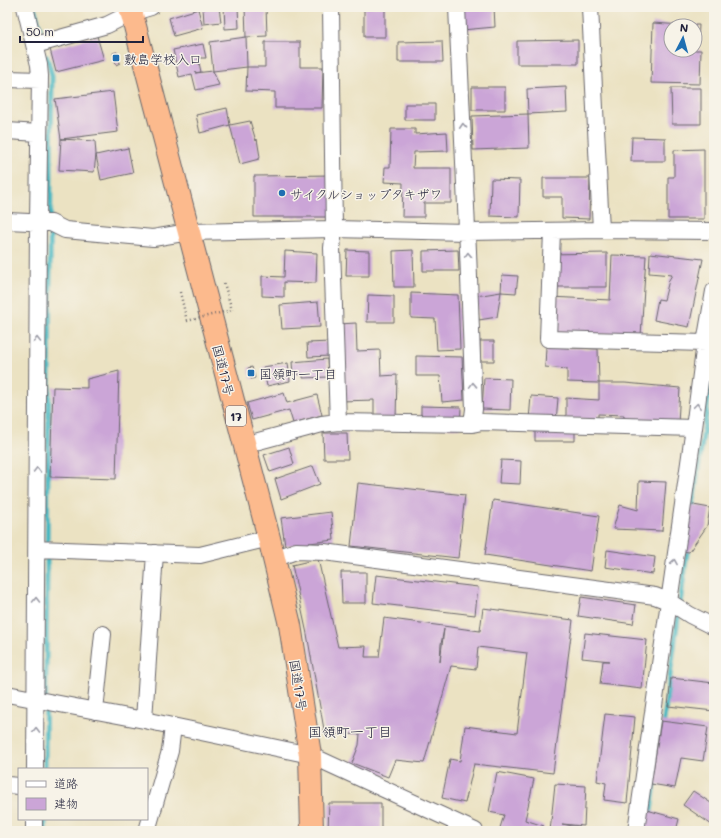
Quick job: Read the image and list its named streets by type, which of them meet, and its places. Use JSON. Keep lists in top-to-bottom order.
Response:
{
  "streets": {
    "highway": ["国道17号", "17"]
  },
  "districts": ["国領町一丁目"],
  "places": {
    "transit": ["敷島学校入口", "国領町一丁目"],
    "other": ["サイクルショップタキザワ"]
  },
  "legend": ["道路", "建物"],
  "scale_bar": "50 m",
  "north": "top"
}
